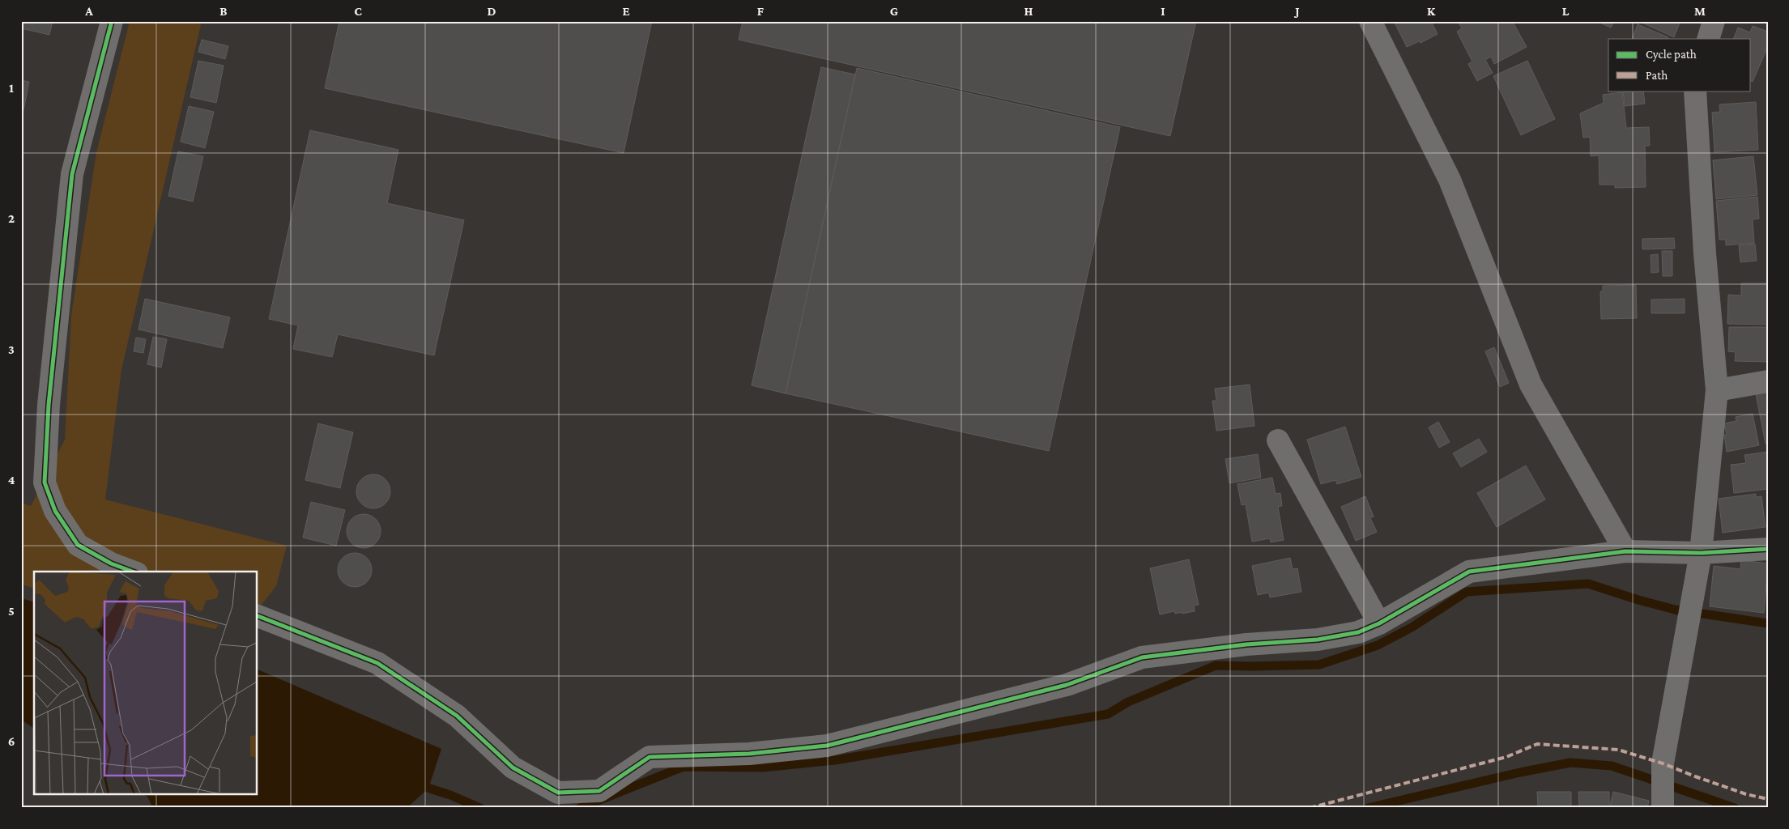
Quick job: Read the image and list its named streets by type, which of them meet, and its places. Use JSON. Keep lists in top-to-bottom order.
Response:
{
  "legend": ["Cycle path", "Path"],
  "grid": {
    "columns": [
      "A",
      "B",
      "C",
      "D",
      "E",
      "F",
      "G",
      "H",
      "I",
      "J",
      "K",
      "L",
      "M"
    ],
    "rows": [
      "1",
      "2",
      "3",
      "4",
      "5",
      "6"
    ]
  }
}
